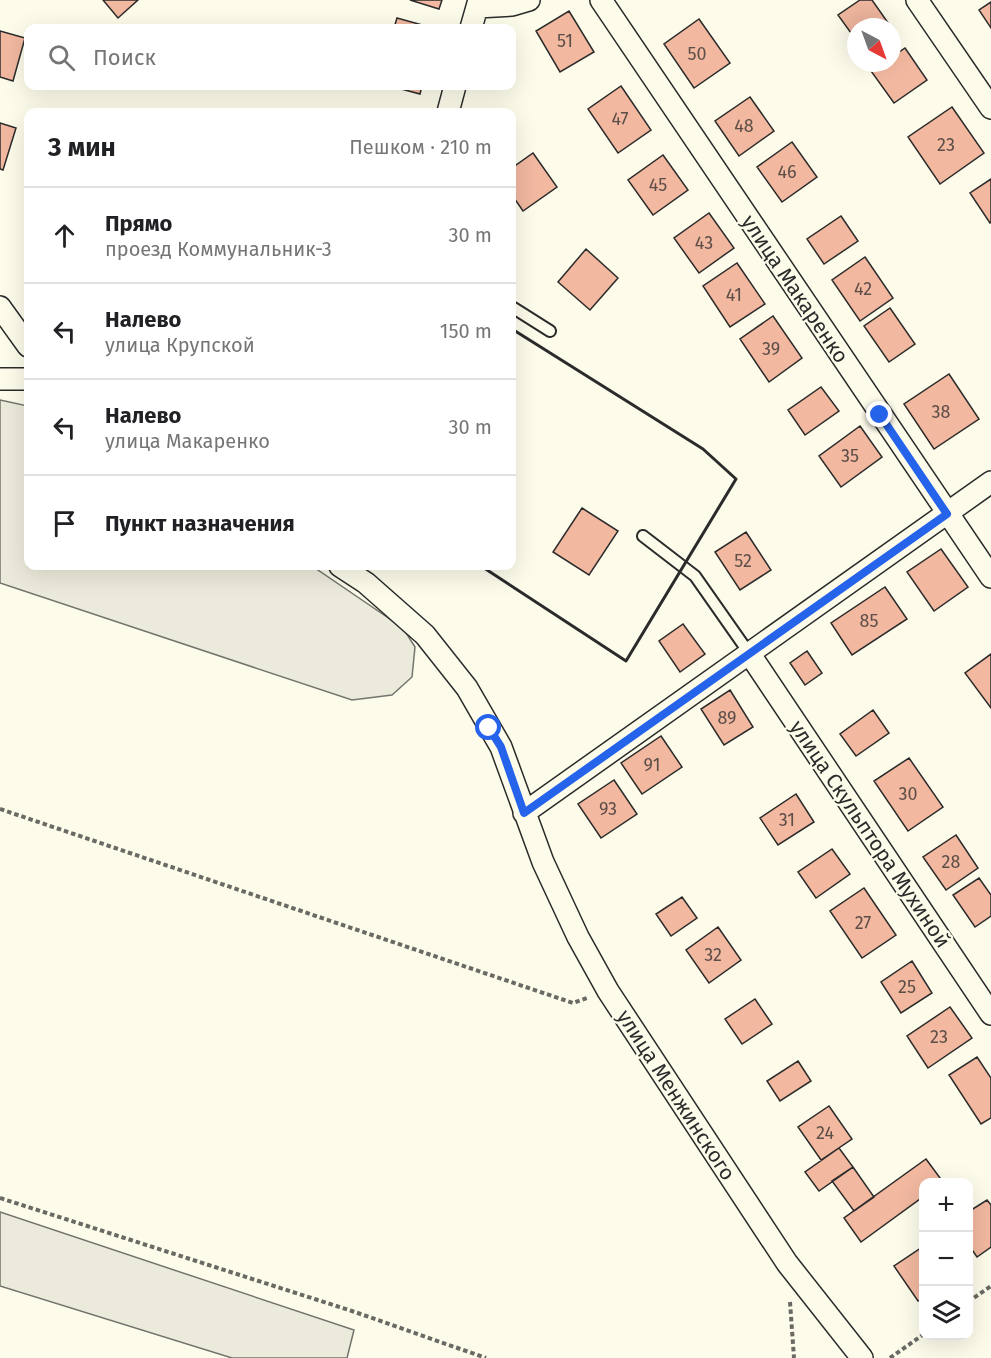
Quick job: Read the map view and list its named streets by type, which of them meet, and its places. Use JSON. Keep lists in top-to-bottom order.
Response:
{
  "streets": {
    "street": ["улица Макаренко", "улица Скульптора Мухиной", "улица Менжинского"]
  },
  "house_numbers": [
    "51",
    "50",
    "47",
    "48",
    "23",
    "46",
    "45",
    "43",
    "42",
    "41",
    "39",
    "38",
    "35",
    "52",
    "85",
    "89",
    "91",
    "30",
    "93",
    "31",
    "28",
    "27",
    "32",
    "25",
    "23",
    "24"
  ],
  "north": "bottom right",
  "page": {
    "search": "Поиск",
    "heading": ["3 мин", "Пешком · 210 m"],
    "list": [
      ["Прямо", "проезд Коммунальник-3", "30 m"],
      ["Налево", "улица Крупской", "150 m"],
      ["Налево", "улица Макаренко", "30 m"],
      "Пункт назначения"
    ],
    "map_buttons": ["+", "−"]
  }
}
